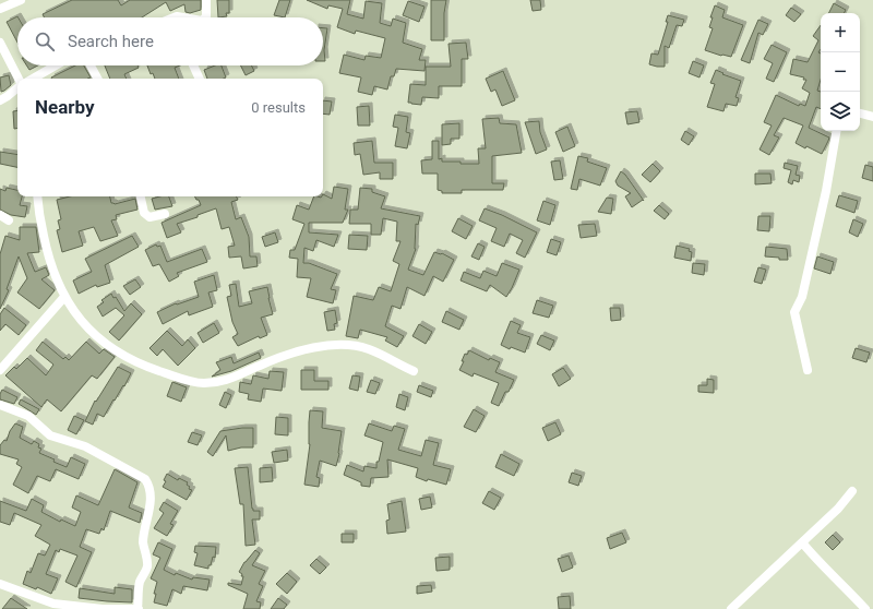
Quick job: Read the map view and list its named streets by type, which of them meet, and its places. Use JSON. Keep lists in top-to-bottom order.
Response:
{
  "page": {
    "map_buttons": ["+", "−"],
    "search": "Search here",
    "heading": ["Nearby", "0 results"]
  }
}
